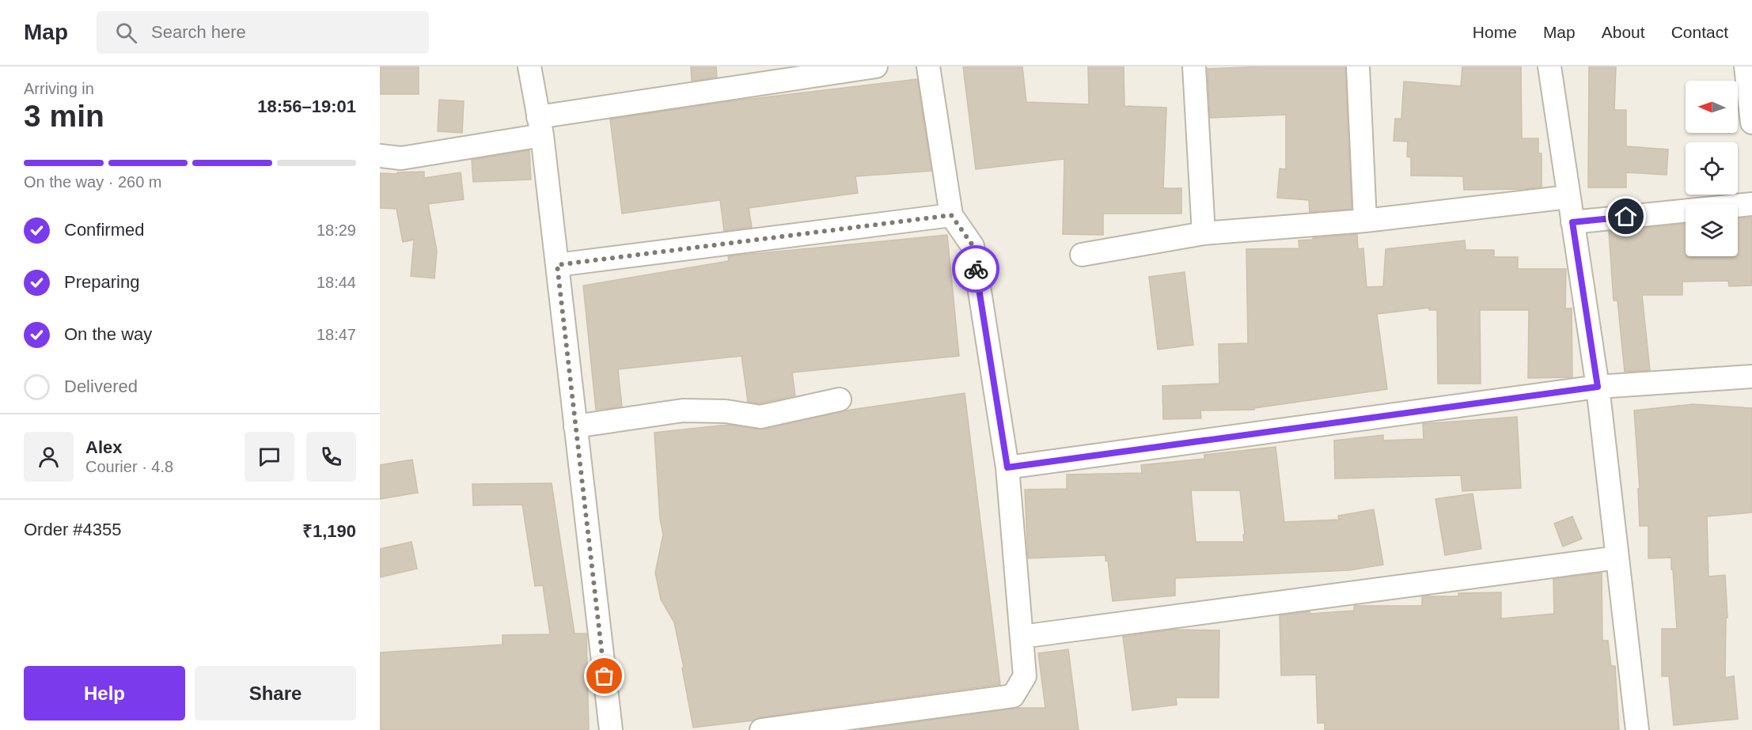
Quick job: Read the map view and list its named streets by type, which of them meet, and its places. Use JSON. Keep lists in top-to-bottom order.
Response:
{
  "north": "left",
  "page": {
    "header": "Map",
    "search": "Search here",
    "nav": [
      "Home",
      "Map",
      "About",
      "Contact"
    ],
    "heading": ["3 min", "Arriving in", "18:56–19:01"],
    "panel": [
      "Alex",
      "Courier · 4.8",
      "Order #4355",
      "₹1,190"
    ],
    "bar": "On the way · 260 m",
    "list": [
      ["Confirmed", "18:29"],
      ["Preparing", "18:44"],
      ["On the way", "18:47"],
      "Delivered"
    ],
    "buttons": ["Help", "Share"]
  }
}
